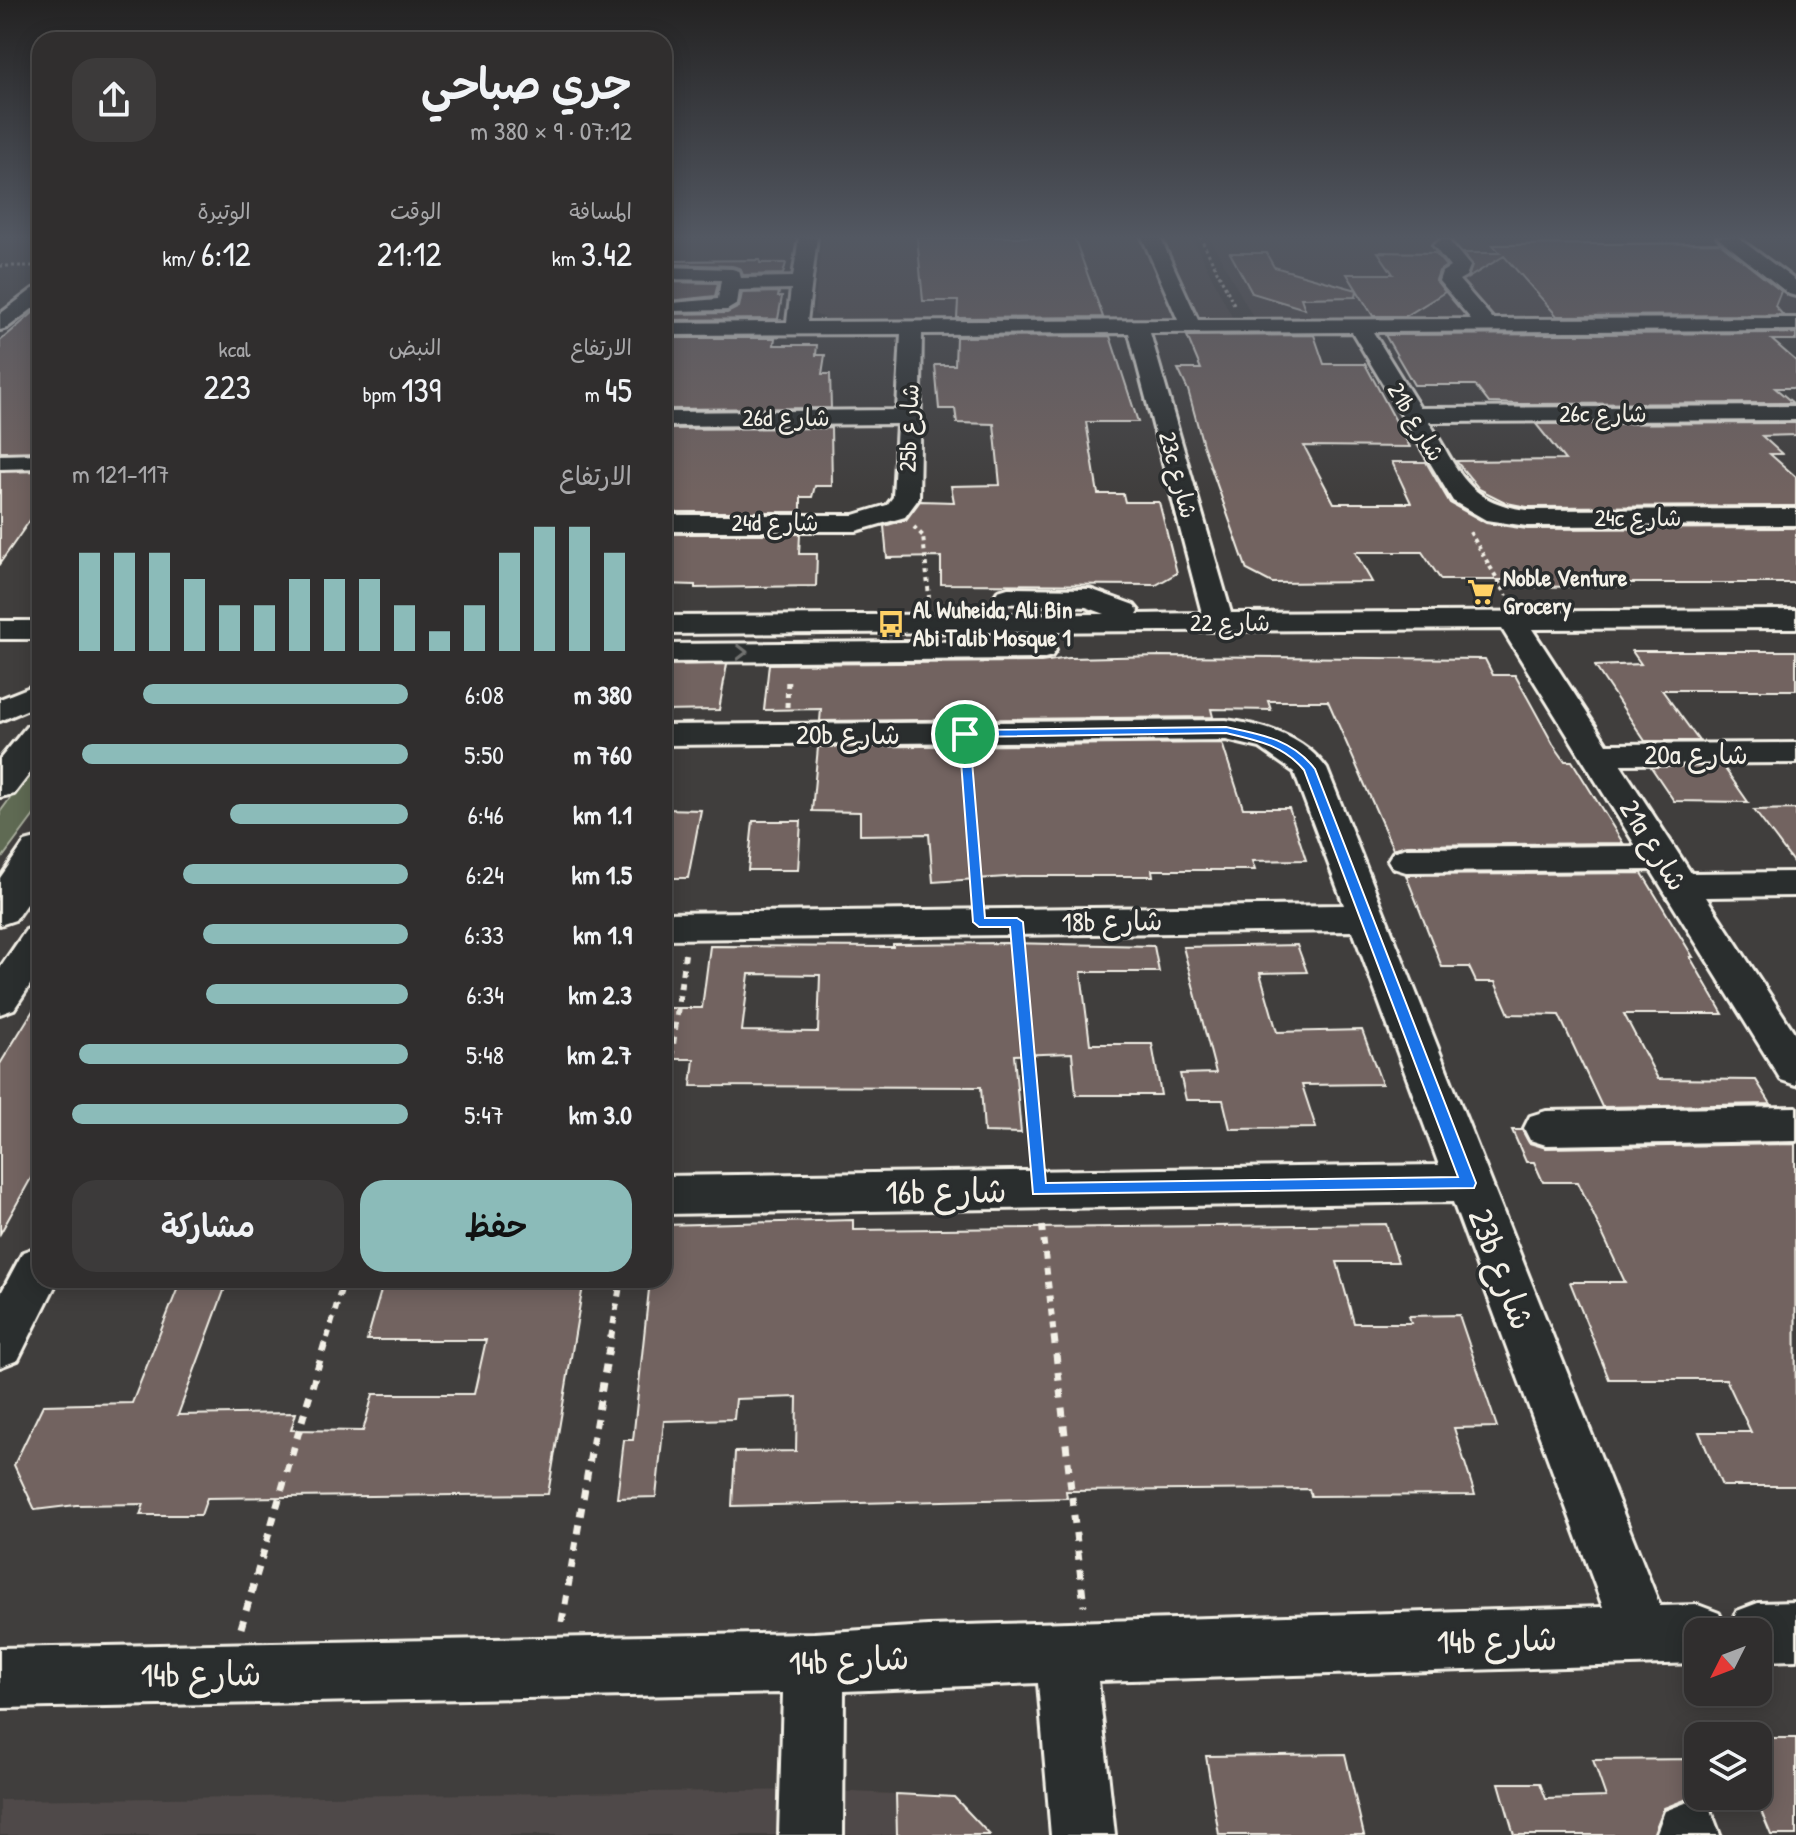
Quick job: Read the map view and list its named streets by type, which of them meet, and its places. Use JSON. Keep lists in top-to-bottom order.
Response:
{
  "streets": {
    "street": [
      "26c شارع",
      "26d شارع",
      "21b شارع",
      "25b شارع",
      "23c شارع",
      "24c شارع",
      "24d شارع",
      "شارع 22",
      "20b شارع",
      "20a شارع",
      "21a شارع",
      "18b شارع",
      "16b شارع",
      "23b شارع",
      "14b شارع"
    ]
  },
  "crossings": [
    ["26c شارع", "21b شارع"],
    ["26d شارع", "25b شارع"],
    ["21b شارع", "24c شارع"],
    ["25b شارع", "24d شارع"],
    ["23c شارع", "شارع 22"],
    ["شارع 22", "21a شارع"],
    ["20b شارع", "23b شارع"],
    ["20a شارع", "21a شارع"],
    ["18b شارع", "23b شارع"],
    ["16b شارع", "23b شارع"],
    ["23b شارع", "14b شارع"]
  ],
  "places": {
    "supermarket": ["Noble Venture Grocery"],
    "bus stop": ["Al Wuheida, Ali Bin Abi Talib Mosque 1"]
  },
  "north": "bottom left",
  "page": {
    "heading": ["جري صباحي", "07:12 · 9 × 380 m"],
    "stats": [
      ["المسافة", "3.42 km"],
      ["الوقت", "21:12"],
      ["الوتيرة", "6:12 /km"],
      ["الارتفاع", "45 m"],
      ["النبض", "139 bpm"],
      ["kcal", "223"]
    ],
    "chart": ["الارتفاع", "117–121 m"],
    "list": [
      {
        "name": "380 m",
        "note": "6:08"
      },
      {
        "name": "760 m",
        "note": "5:50"
      },
      {
        "name": "1.1 km",
        "note": "6:46"
      },
      {
        "name": "1.5 km",
        "note": "6:24"
      },
      {
        "name": "1.9 km",
        "note": "6:33"
      },
      {
        "name": "2.3 km",
        "note": "6:34"
      },
      {
        "name": "2.7 km",
        "note": "5:48"
      },
      {
        "name": "3.0 km",
        "note": "5:47"
      }
    ],
    "buttons": ["حفظ", "مشاركة"]
  }
}
